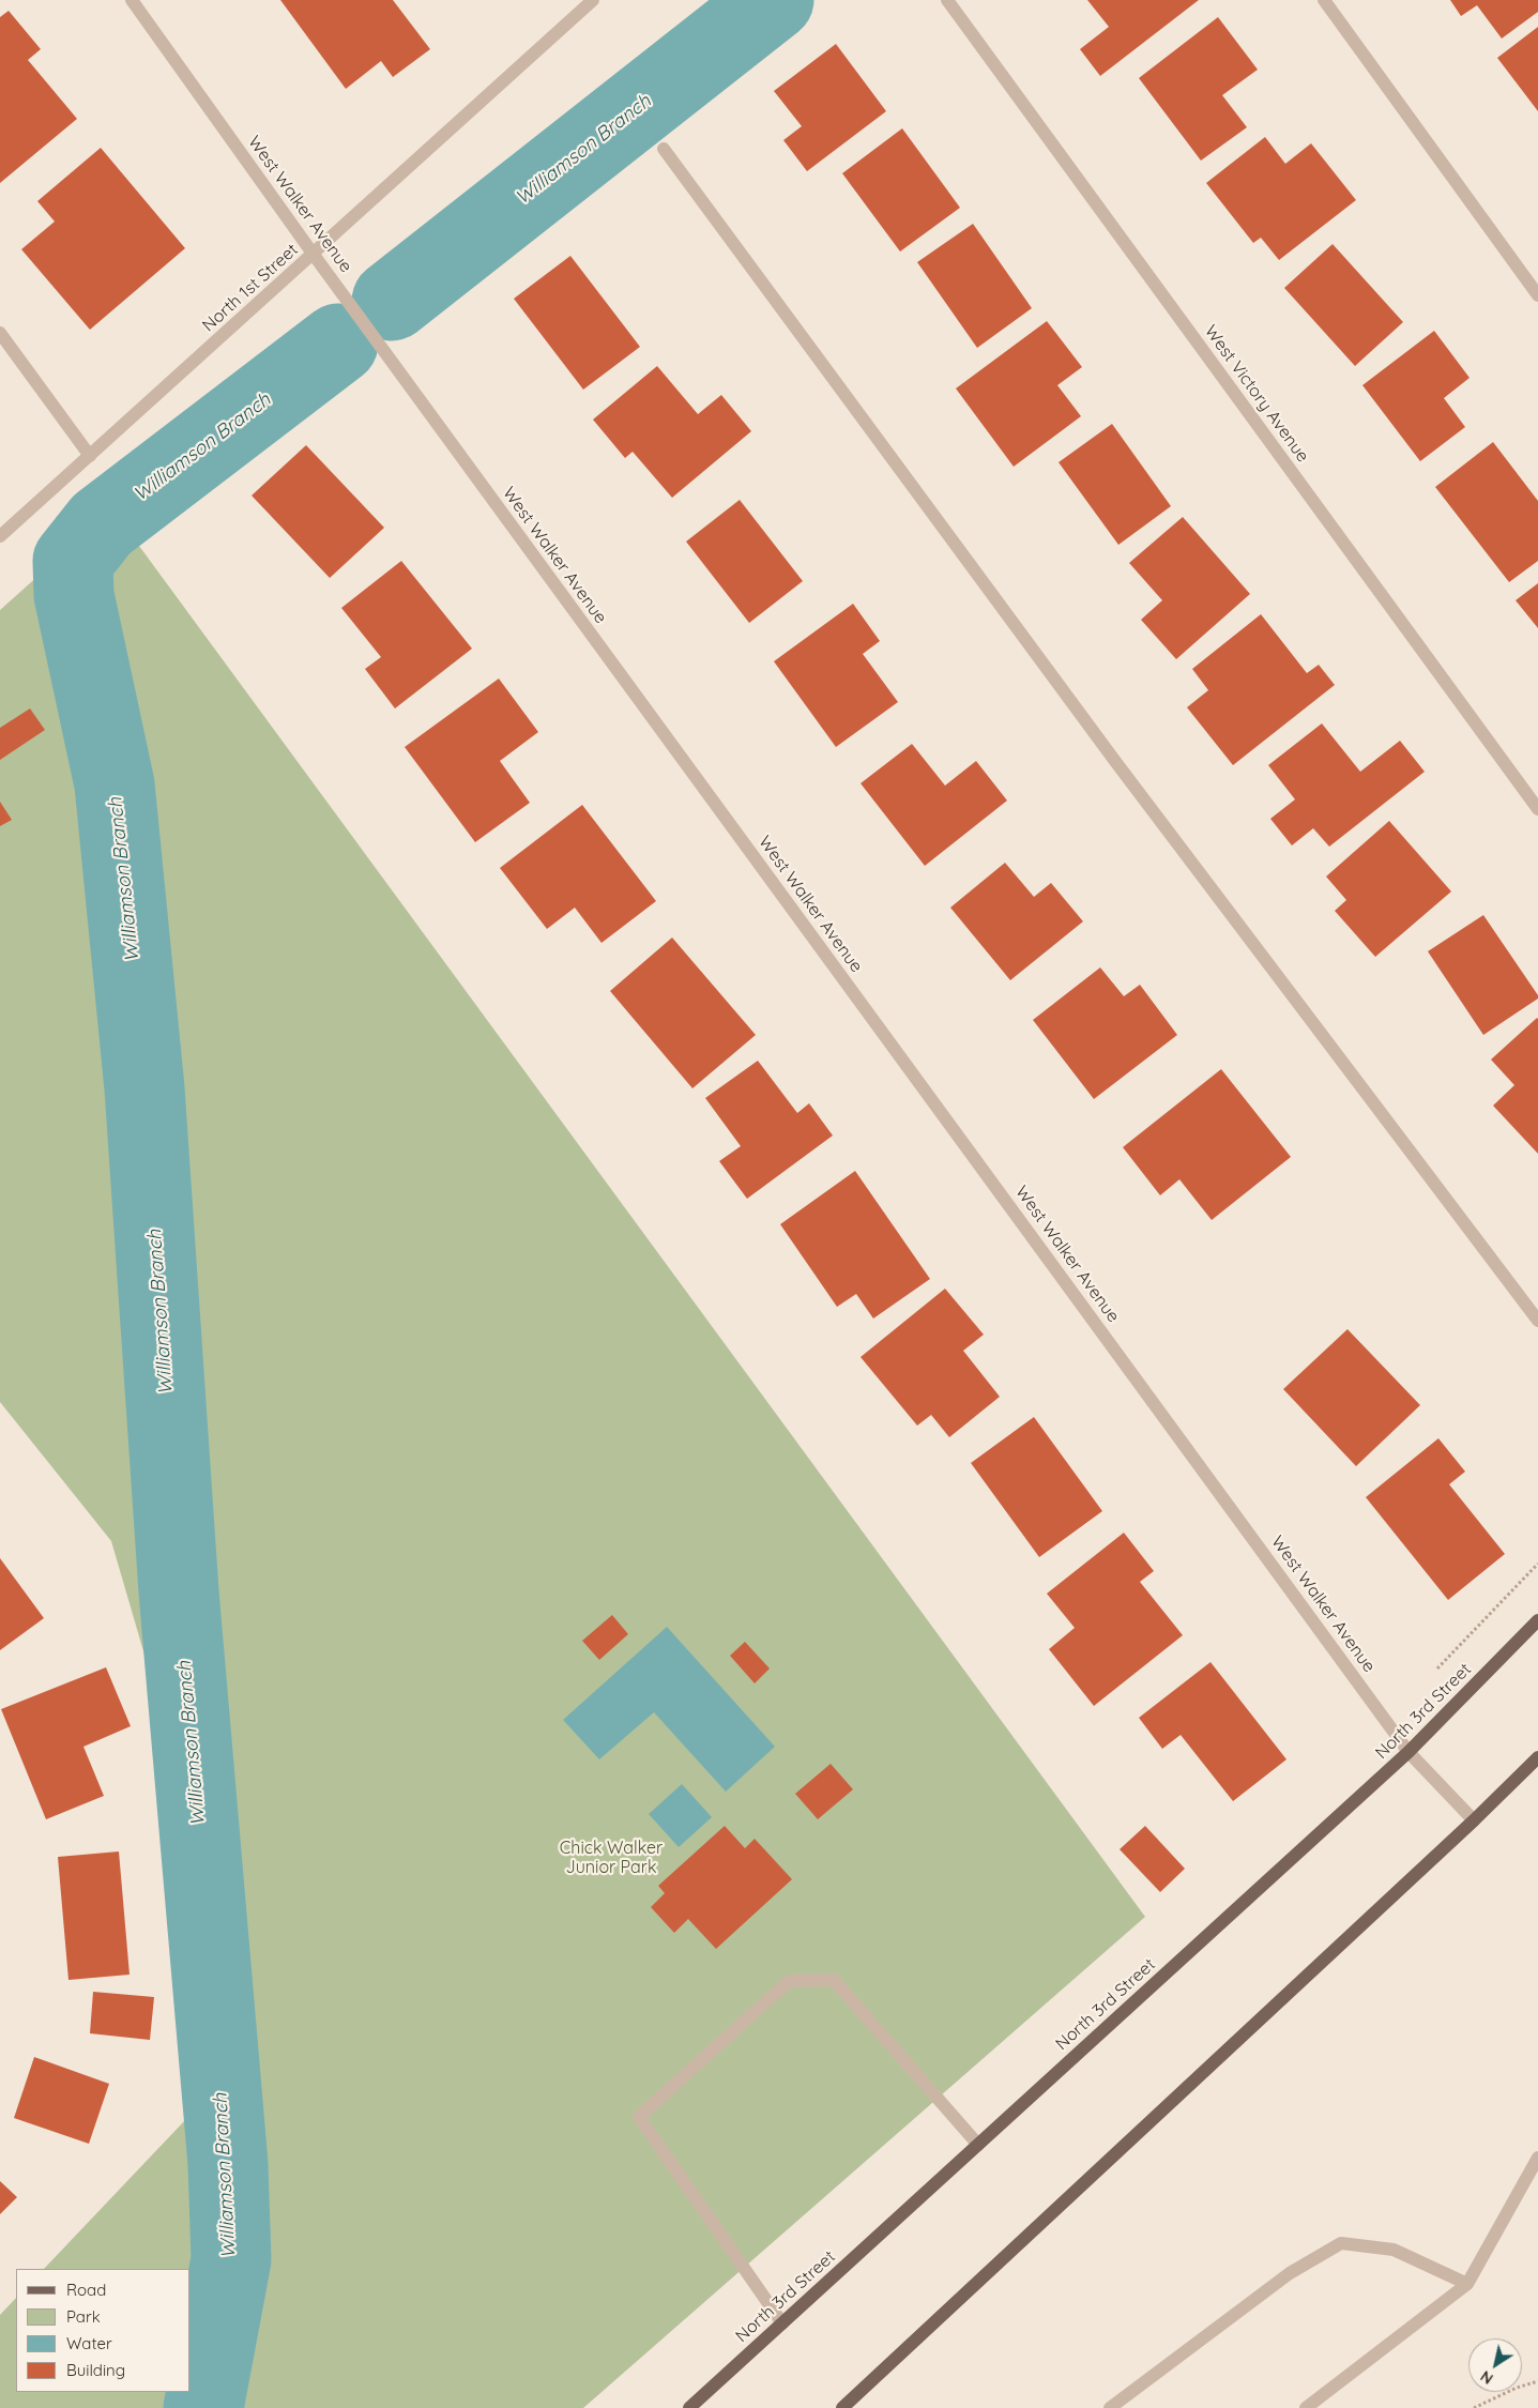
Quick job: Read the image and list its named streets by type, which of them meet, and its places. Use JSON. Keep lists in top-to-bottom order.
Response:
{
  "streets": {
    "main road": ["North 3rd Street"],
    "street": ["West Walker Avenue", "North 1st Street", "West Victory Avenue"]
  },
  "crossings": [
    ["West Walker Avenue", "North 1st Street"],
    ["West Walker Avenue", "North 3rd Street"]
  ],
  "water": ["Williamson Branch"],
  "parks": ["Chick Walker Junior Park"],
  "legend": [
    "Road",
    "Park",
    "Water",
    "Building"
  ],
  "north": "bottom left"
}
